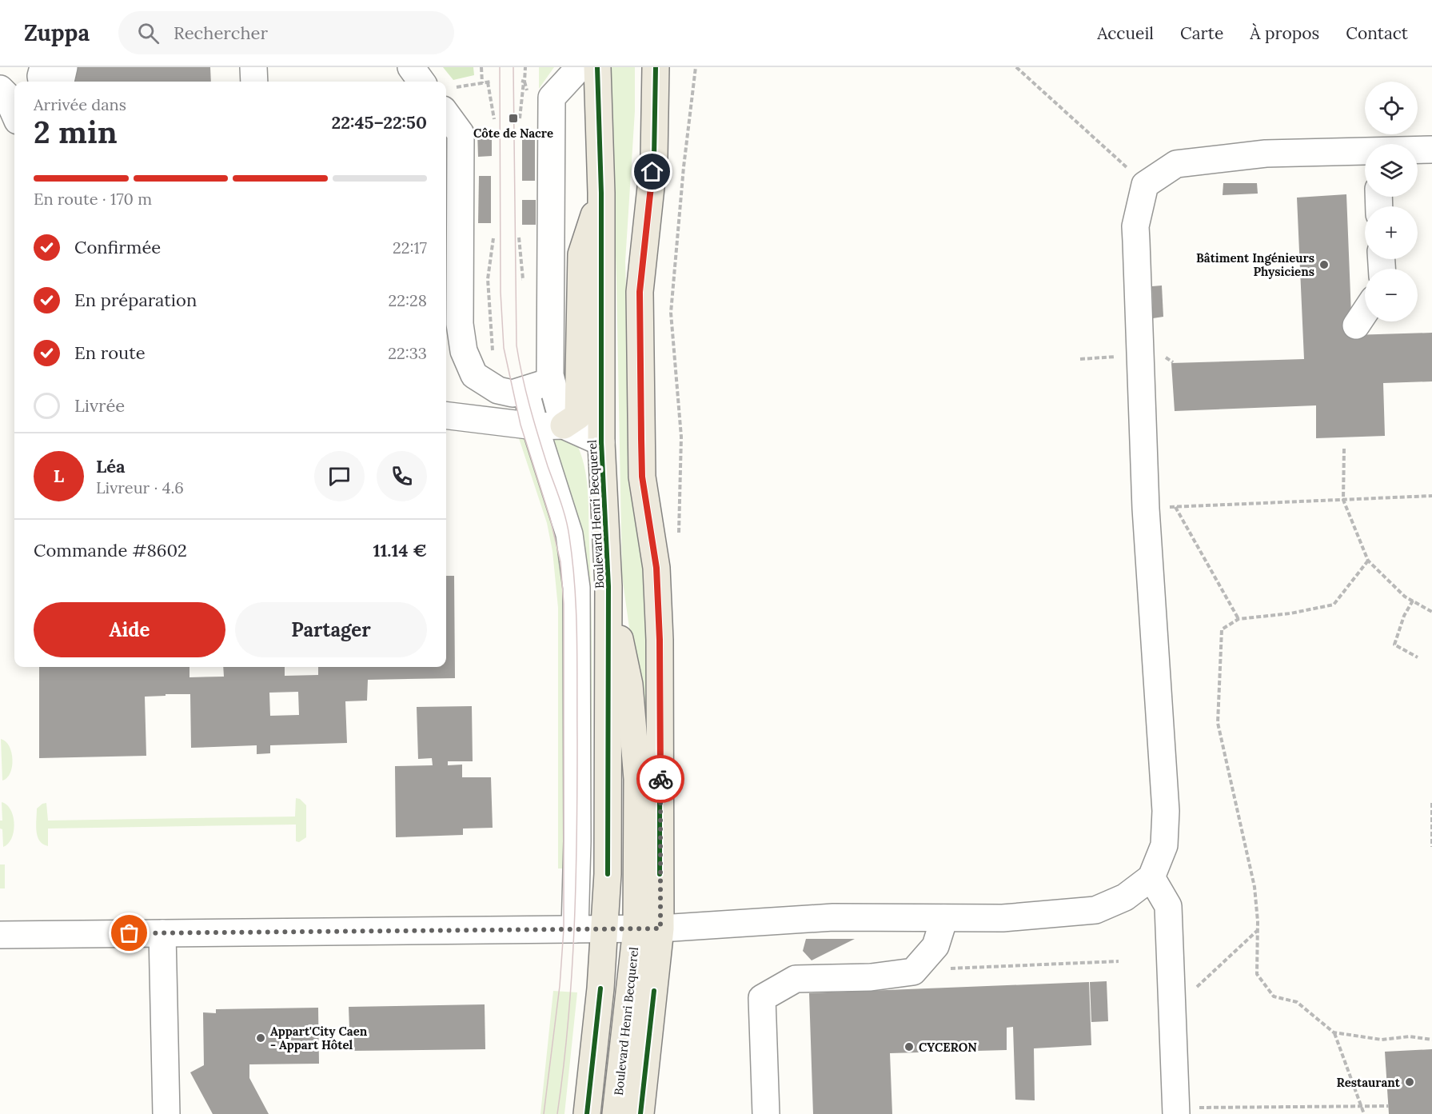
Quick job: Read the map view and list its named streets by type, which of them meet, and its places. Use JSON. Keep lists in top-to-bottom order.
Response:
{
  "streets": {
    "main road": ["Boulevard Henri Becquerel"]
  },
  "places": {
    "transit": ["Côte de Nacre"],
    "other": [
      "Bâtiment Ingénieurs Physiciens",
      "Appart'City Caen - Appart Hôtel",
      "CYCERON",
      "Restaurant"
    ]
  },
  "page": {
    "header": "Zuppa",
    "search": "Rechercher",
    "nav": [
      "Accueil",
      "Carte",
      "À propos",
      "Contact"
    ],
    "map_buttons": ["+", "−"],
    "heading": ["2 min", "Arrivée dans", "22:45–22:50"],
    "panel": [
      "Léa",
      "Livreur · 4.6",
      "Commande #8602",
      "11.14 €"
    ],
    "bar": "En route · 170 m",
    "list": [
      ["Confirmée", "22:17"],
      ["En préparation", "22:28"],
      ["En route", "22:33"],
      "Livrée"
    ],
    "round": "L",
    "buttons": ["Aide", "Partager"]
  }
}
